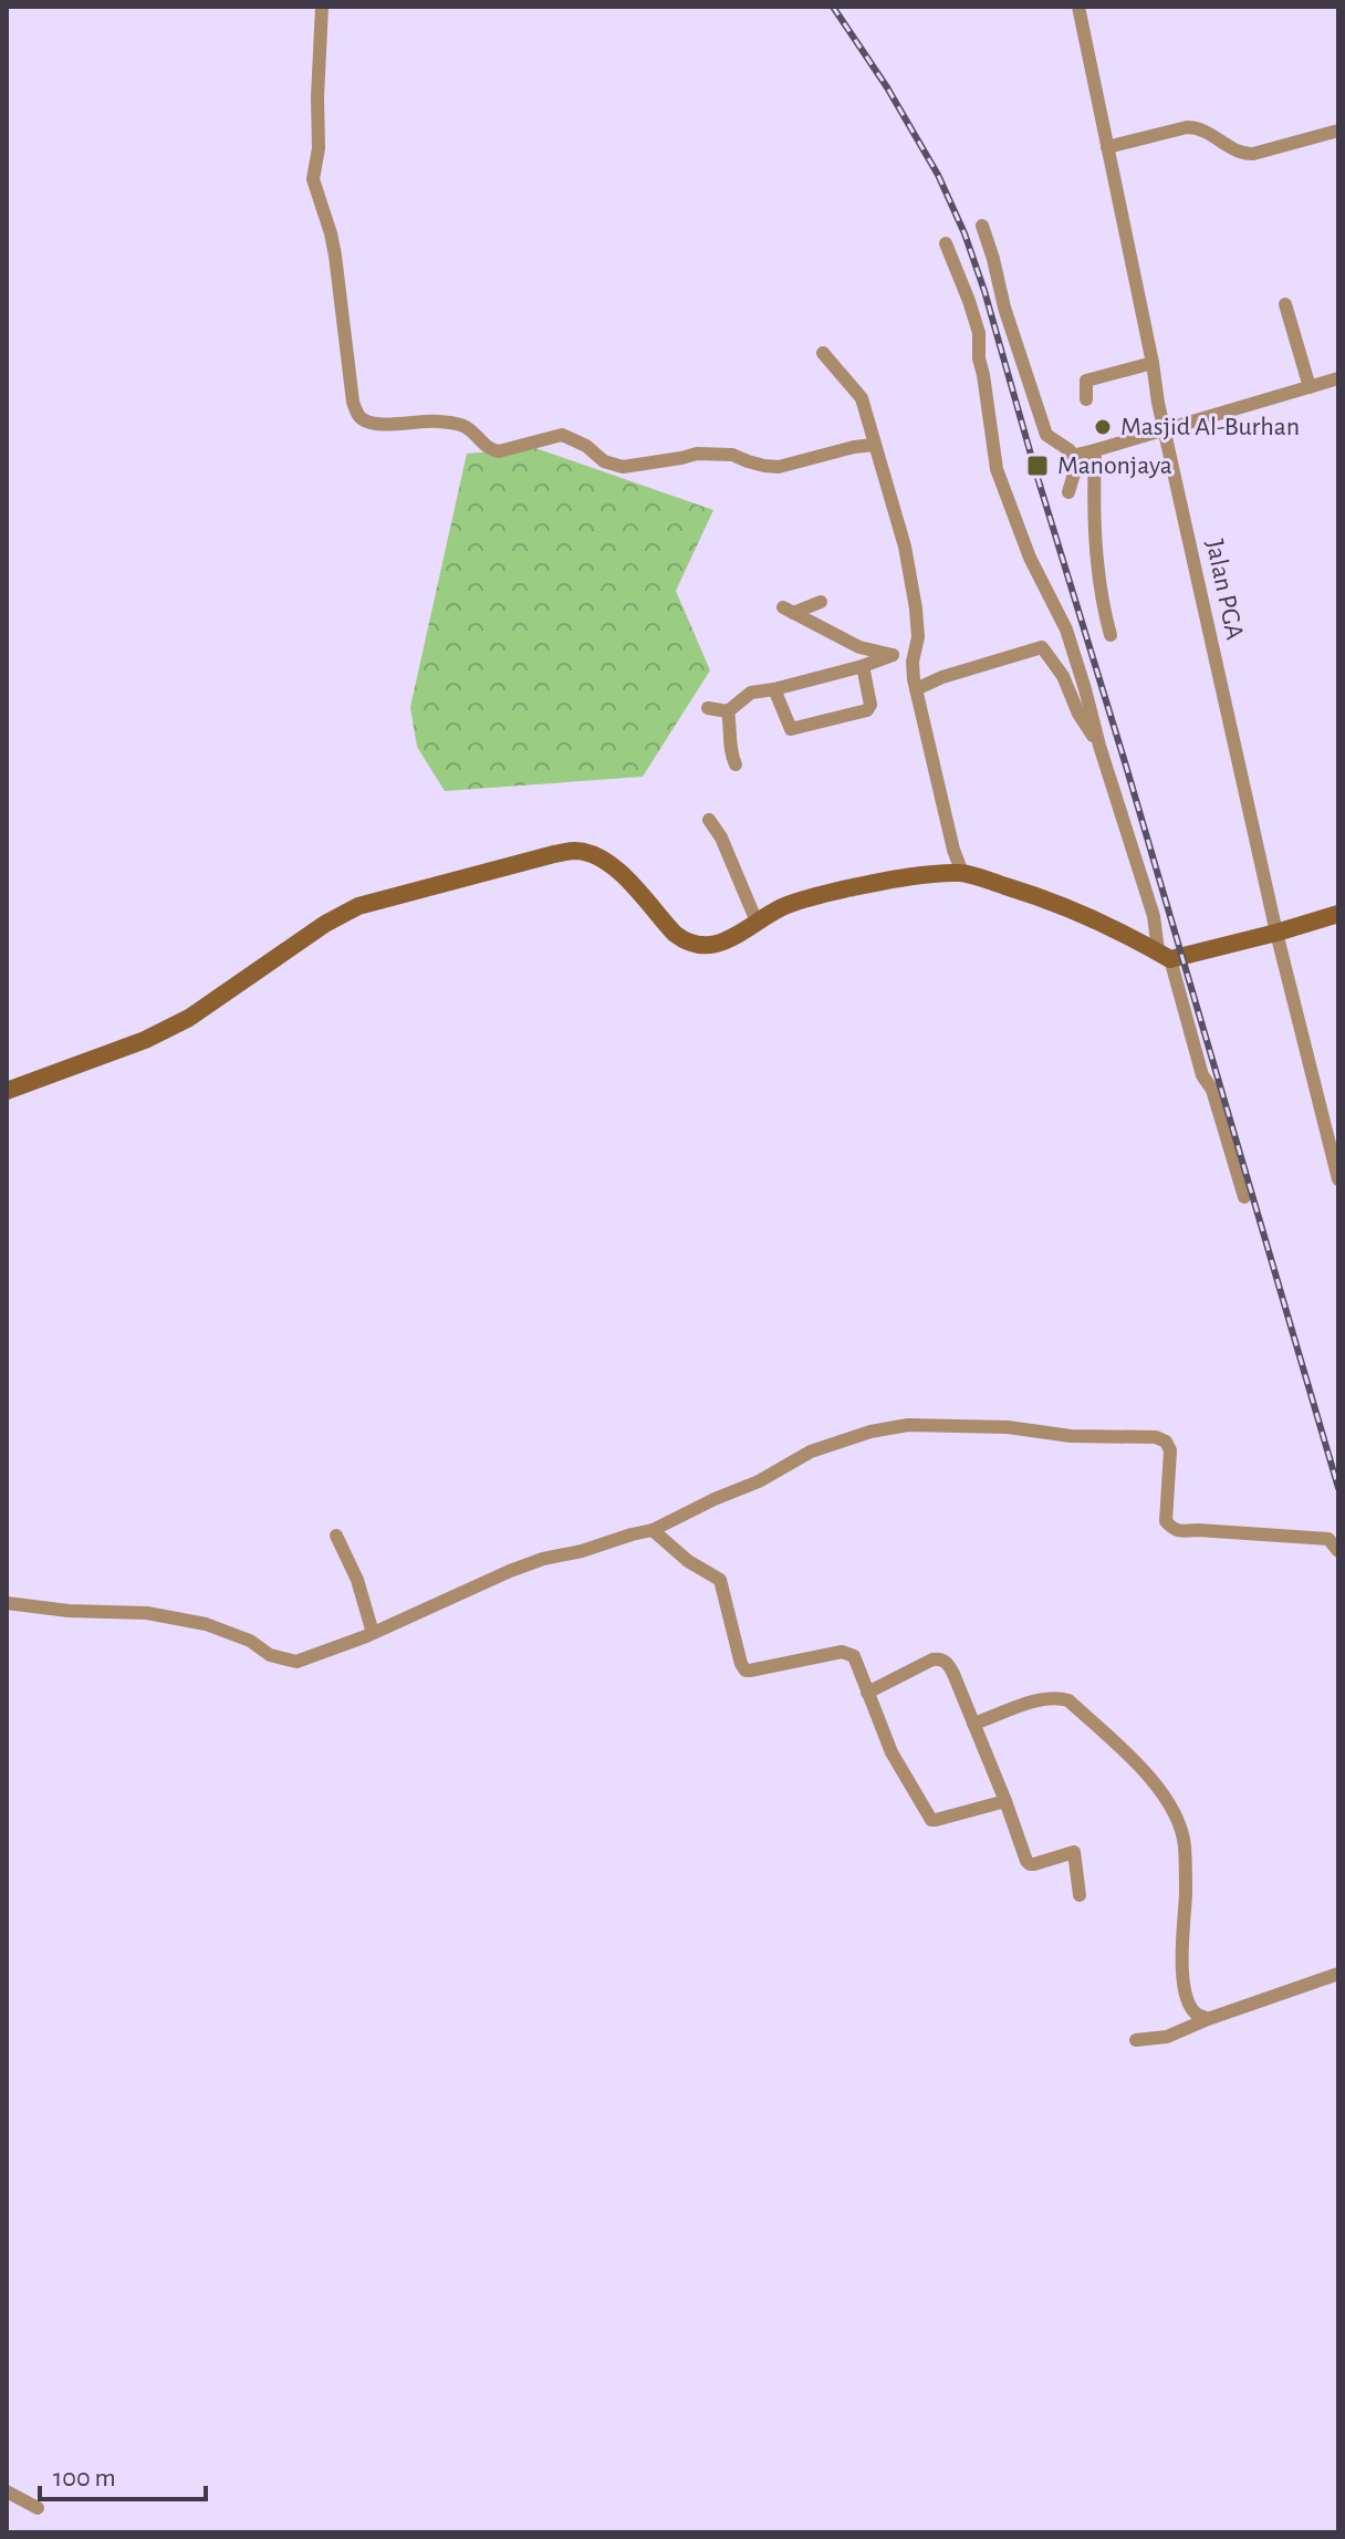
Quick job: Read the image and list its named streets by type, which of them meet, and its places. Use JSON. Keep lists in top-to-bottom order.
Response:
{
  "streets": {
    "street": ["Jalan PGA"]
  },
  "places": {
    "other": ["Masjid Al-Burhan"],
    "transit": ["Manonjaya"]
  },
  "scale_bar": "100 m"
}
